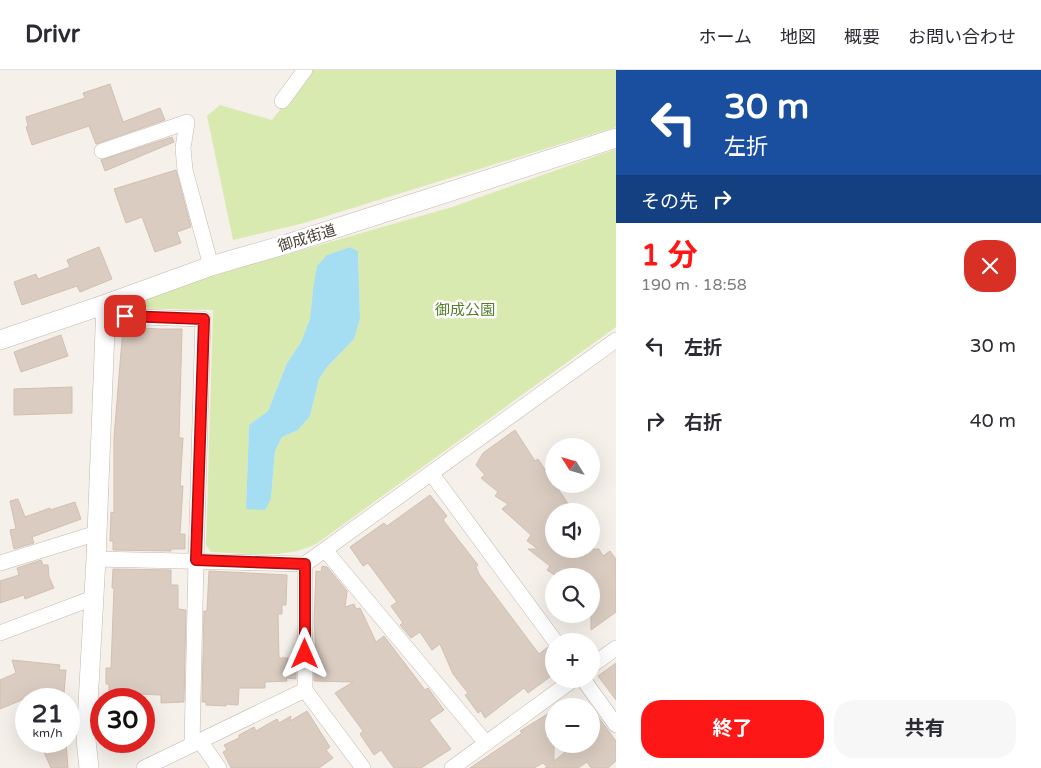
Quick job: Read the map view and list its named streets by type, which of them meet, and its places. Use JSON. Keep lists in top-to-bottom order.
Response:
{
  "streets": {
    "street": ["御成街道"]
  },
  "parks": ["御成公園"],
  "north": "top left",
  "page": {
    "header": "Drivr",
    "nav": [
      "ホーム",
      "地図",
      "概要",
      "お問い合わせ"
    ],
    "turn": ["30 m", "左折"],
    "then": "その先",
    "heading": ["1 分", "190 m · 18:58"],
    "list": [
      {
        "name": "左折",
        "value": "30 m"
      },
      {
        "name": "右折",
        "value": "40 m"
      }
    ],
    "map_buttons": ["+", "−"],
    "speed": "21 km/h",
    "limit": "30",
    "buttons": ["終了", "共有"]
  }
}
